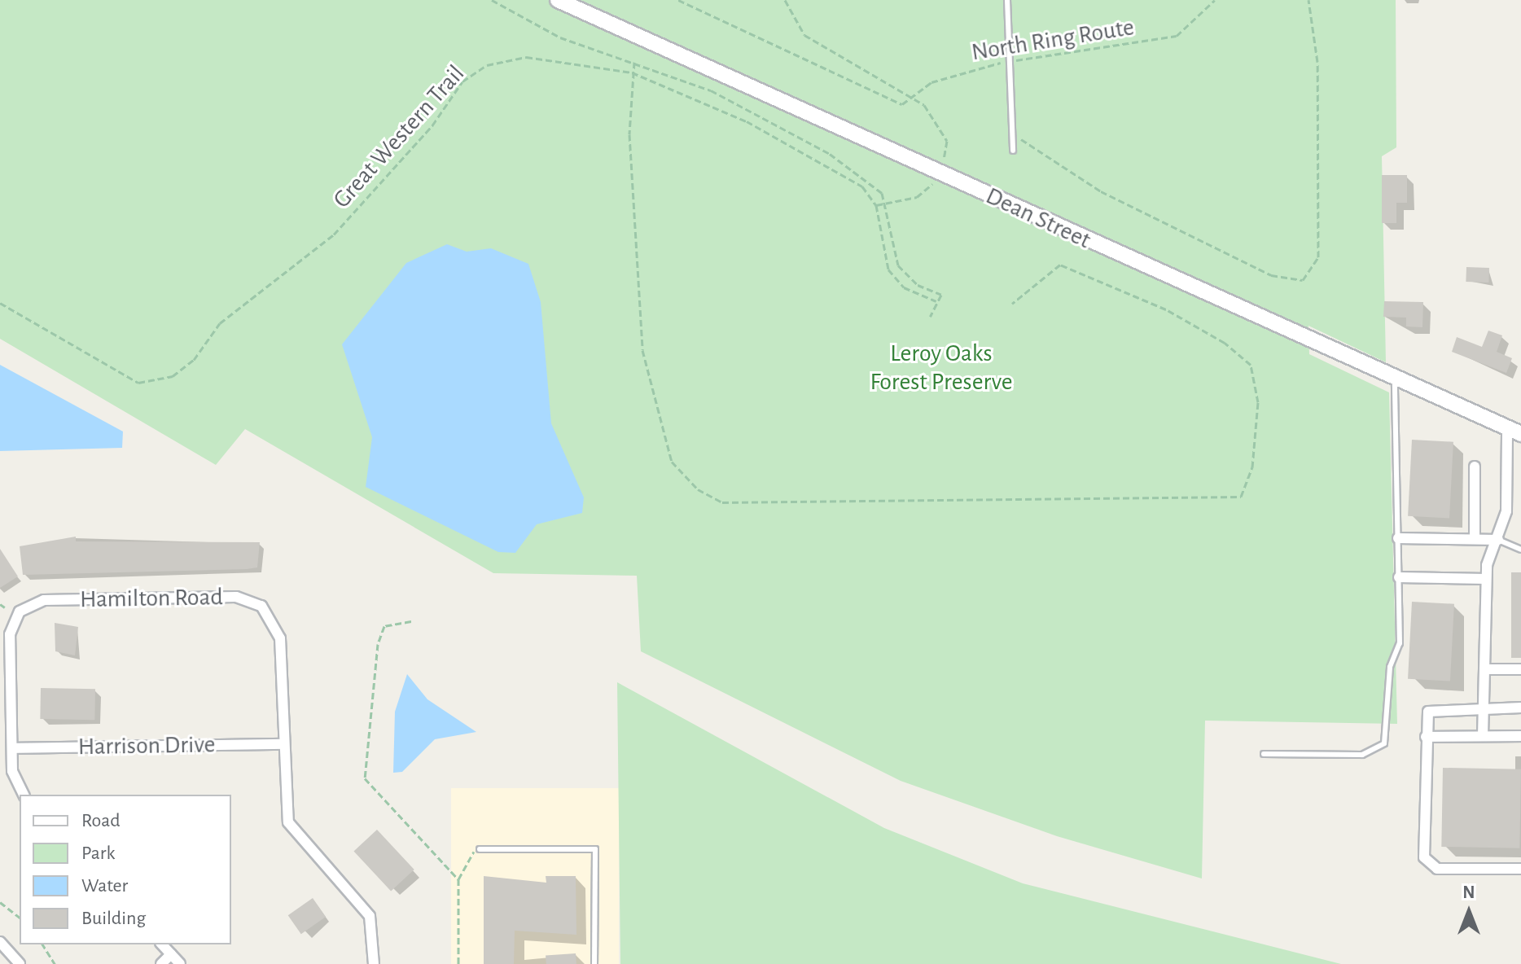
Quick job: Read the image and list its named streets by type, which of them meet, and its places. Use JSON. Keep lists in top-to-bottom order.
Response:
{
  "streets": {
    "street": ["Dean Street", "Hamilton Road", "Harrison Drive"],
    "path": ["North Ring Route", "Great Western Trail"]
  },
  "crossings": [
    ["Hamilton Road", "Harrison Drive"]
  ],
  "parks": ["Leroy Oaks Forest Preserve"],
  "legend": [
    "Road",
    "Park",
    "Water",
    "Building"
  ],
  "north": "top"
}
